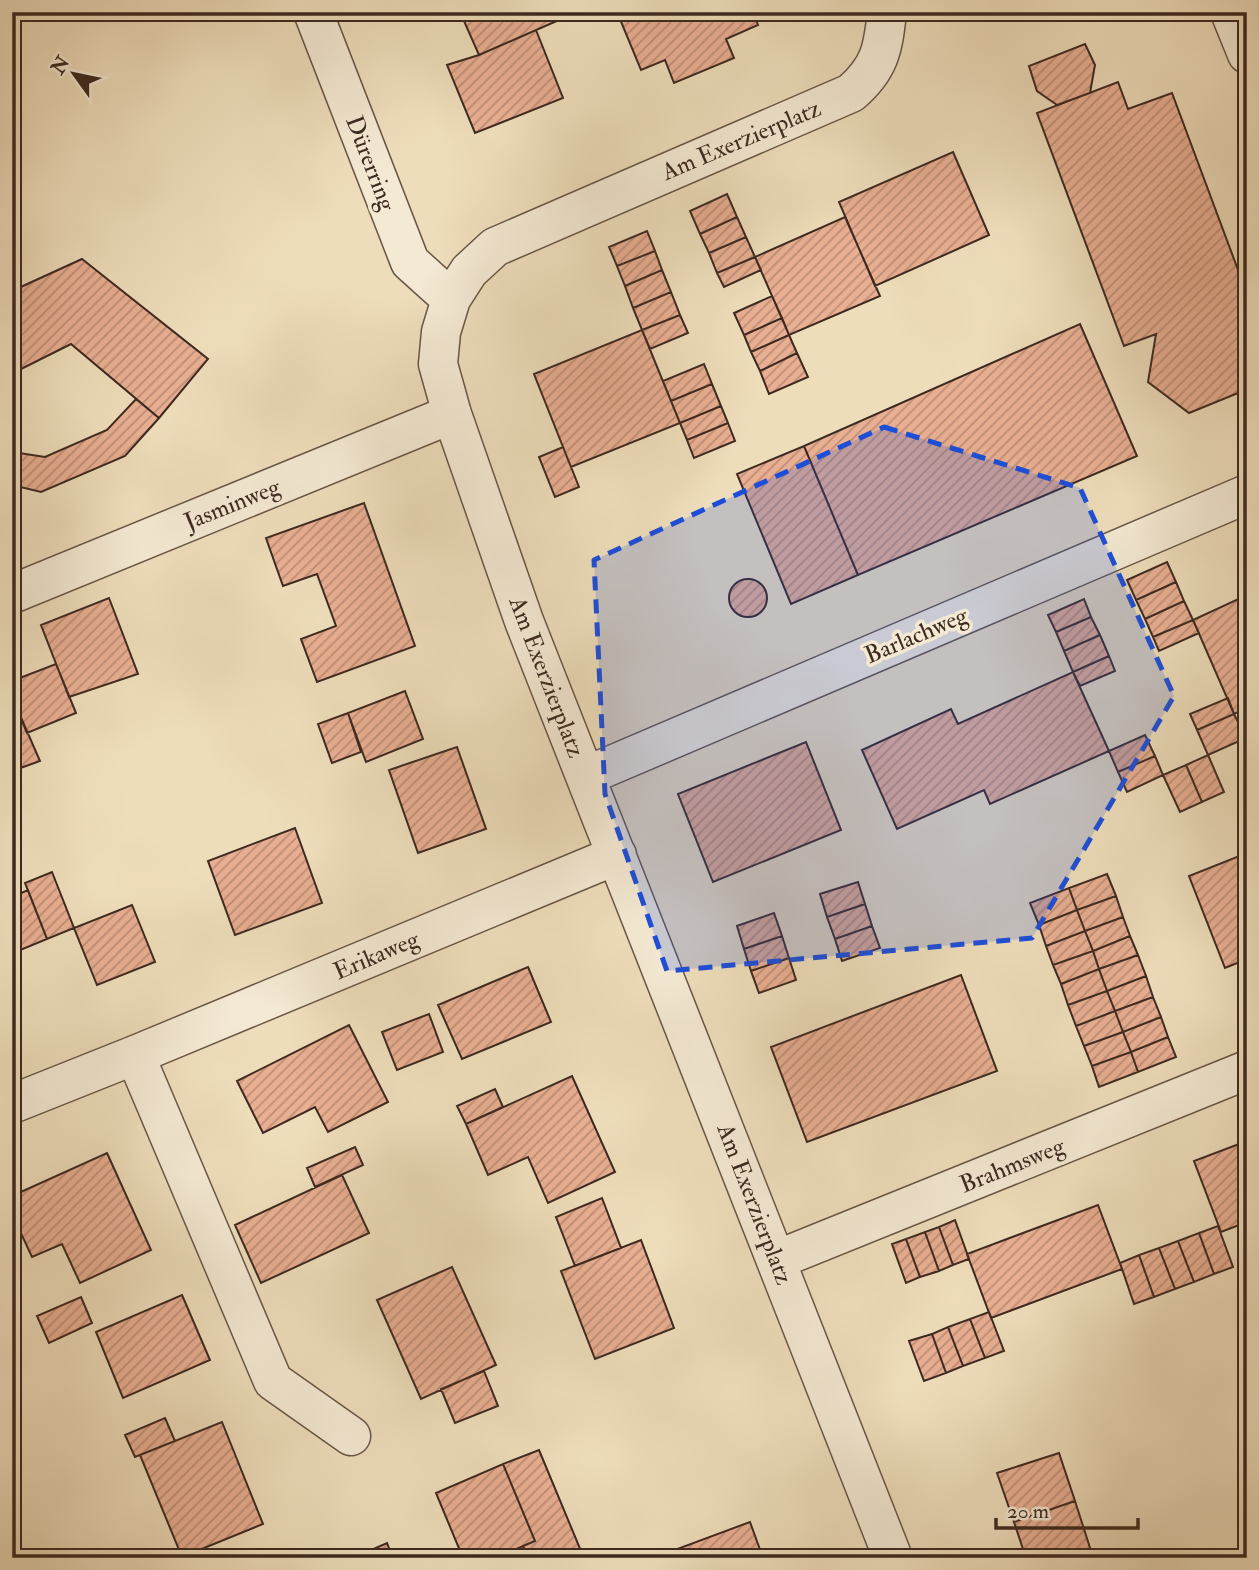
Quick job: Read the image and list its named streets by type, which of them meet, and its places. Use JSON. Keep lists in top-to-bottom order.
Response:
{
  "streets": {
    "street": [
      "Am Exerzierplatz",
      "Dürerring",
      "Jasminweg",
      "Barlachweg",
      "Erikaweg",
      "Brahmsweg"
    ]
  },
  "crossings": [
    ["Am Exerzierplatz", "Dürerring"],
    ["Am Exerzierplatz", "Jasminweg"],
    ["Am Exerzierplatz", "Barlachweg"],
    ["Am Exerzierplatz", "Erikaweg"],
    ["Am Exerzierplatz", "Brahmsweg"]
  ],
  "scale_bar": "20 m",
  "north": "top left"
}
